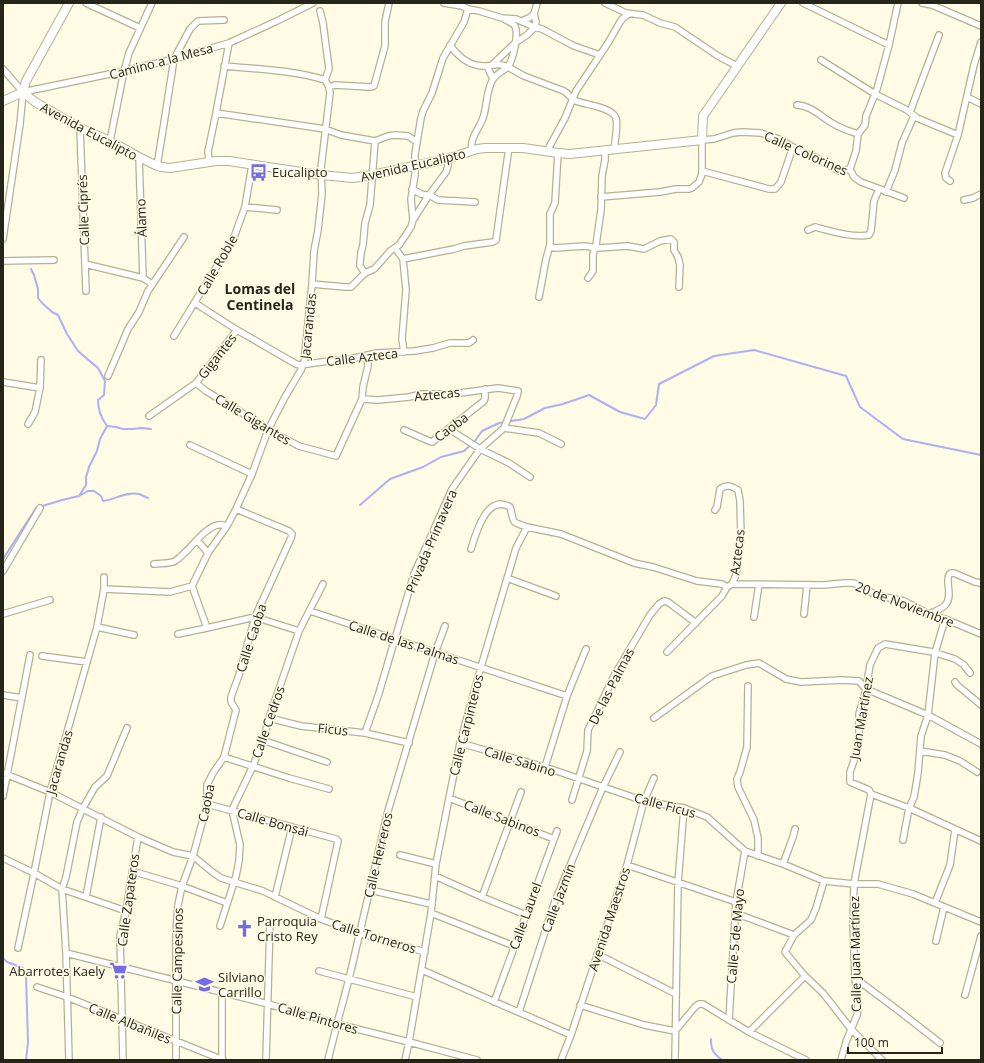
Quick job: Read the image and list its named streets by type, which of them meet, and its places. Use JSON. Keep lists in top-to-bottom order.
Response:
{
  "streets": {
    "street": [
      "Camino a la Mesa",
      "Avenida Eucalipto",
      "Calle Colorines",
      "Calle Ciprés",
      "Álamo",
      "Calle Roble",
      "Jacarandas",
      "Gigantes",
      "Calle Azteca",
      "Aztecas",
      "Calle Gigantes",
      "Caoba",
      "Privada Primavera",
      "20 de Noviembre",
      "Calle Caoba",
      "Calle de las Palmas",
      "De las Palmas",
      "Juan Martínez",
      "Calle Cedros",
      "Calle Carpinteros",
      "Ficus",
      "Calle Sabino",
      "Calle Ficus",
      "Calle Sabinos",
      "Calle Bonsái",
      "Calle Herreros",
      "Calle Jazmín",
      "Calle Zapateros",
      "Calle Laurel",
      "Avenida Maestros",
      "Calle Torneros",
      "Calle 5 de Mayo",
      "Calle Juan Martínez",
      "Calle Campesinos",
      "Calle Pintores",
      "Calle Albañiles"
    ]
  },
  "crossings": [
    ["Camino a la Mesa", "Avenida Eucalipto"],
    ["Avenida Eucalipto", "Calle Colorines"],
    ["Avenida Eucalipto", "Calle Ciprés"],
    ["Avenida Eucalipto", "Álamo"],
    ["Avenida Eucalipto", "Calle Roble"],
    ["Avenida Eucalipto", "Jacarandas"],
    ["Calle Roble", "Calle Azteca"],
    ["Jacarandas", "Calle Azteca"],
    ["Jacarandas", "Calle Gigantes"],
    ["Jacarandas", "Calle Caoba"],
    ["Gigantes", "Calle Azteca"],
    ["Gigantes", "Calle Gigantes"],
    ["Aztecas", "Calle Gigantes"],
    ["Aztecas", "Caoba"],
    ["Aztecas", "Privada Primavera"],
    ["Aztecas", "20 de Noviembre"],
    ["Aztecas", "De las Palmas"],
    ["Caoba", "Calle Caoba"],
    ["Caoba", "Calle Bonsái"],
    ["Caoba", "Calle Torneros"],
    ["Caoba", "Calle Campesinos"],
    ["Privada Primavera", "Calle de las Palmas"],
    ["Privada Primavera", "Ficus"],
    ["20 de Noviembre", "Calle Carpinteros"],
    ["Calle de las Palmas", "Calle Cedros"],
    ["Calle de las Palmas", "Calle Carpinteros"],
    ["Calle de las Palmas", "Calle Herreros"],
    ["De las Palmas", "Calle Sabino"],
    ["De las Palmas", "Calle Ficus"],
    ["Juan Martínez", "Calle Juan Martínez"],
    ["Calle Cedros", "Ficus"],
    ["Calle Cedros", "Calle Bonsái"],
    ["Calle Carpinteros", "Calle Sabino"],
    ["Calle Carpinteros", "Calle Sabinos"],
    ["Calle Carpinteros", "Calle Torneros"],
    ["Calle Carpinteros", "Calle Pintores"],
    ["Calle Sabino", "Calle Ficus"],
    ["Calle Ficus", "Calle Jazmín"],
    ["Calle Ficus", "Avenida Maestros"],
    ["Calle Ficus", "Calle 5 de Mayo"],
    ["Calle Ficus", "Calle Juan Martínez"],
    ["Calle Sabinos", "Calle Laurel"],
    ["Calle Bonsái", "Calle Torneros"],
    ["Calle Herreros", "Calle Torneros"],
    ["Calle Herreros", "Calle Pintores"],
    ["Calle Jazmín", "Calle Torneros"],
    ["Calle Zapateros", "Calle Pintores"],
    ["Calle Zapateros", "Calle Albañiles"],
    ["Calle Laurel", "Calle Torneros"],
    ["Avenida Maestros", "Calle Torneros"],
    ["Calle Campesinos", "Calle Pintores"],
    ["Calle Campesinos", "Calle Albañiles"]
  ],
  "districts": ["Lomas del Centinela"],
  "places": {
    "bus stop": ["Eucalipto"],
    "church": ["Parroquia Cristo Rey"],
    "supermarket": ["Abarrotes Kaely"],
    "school or university": ["Silviano Carrillo"]
  },
  "scale_bar": "100 m"
}
